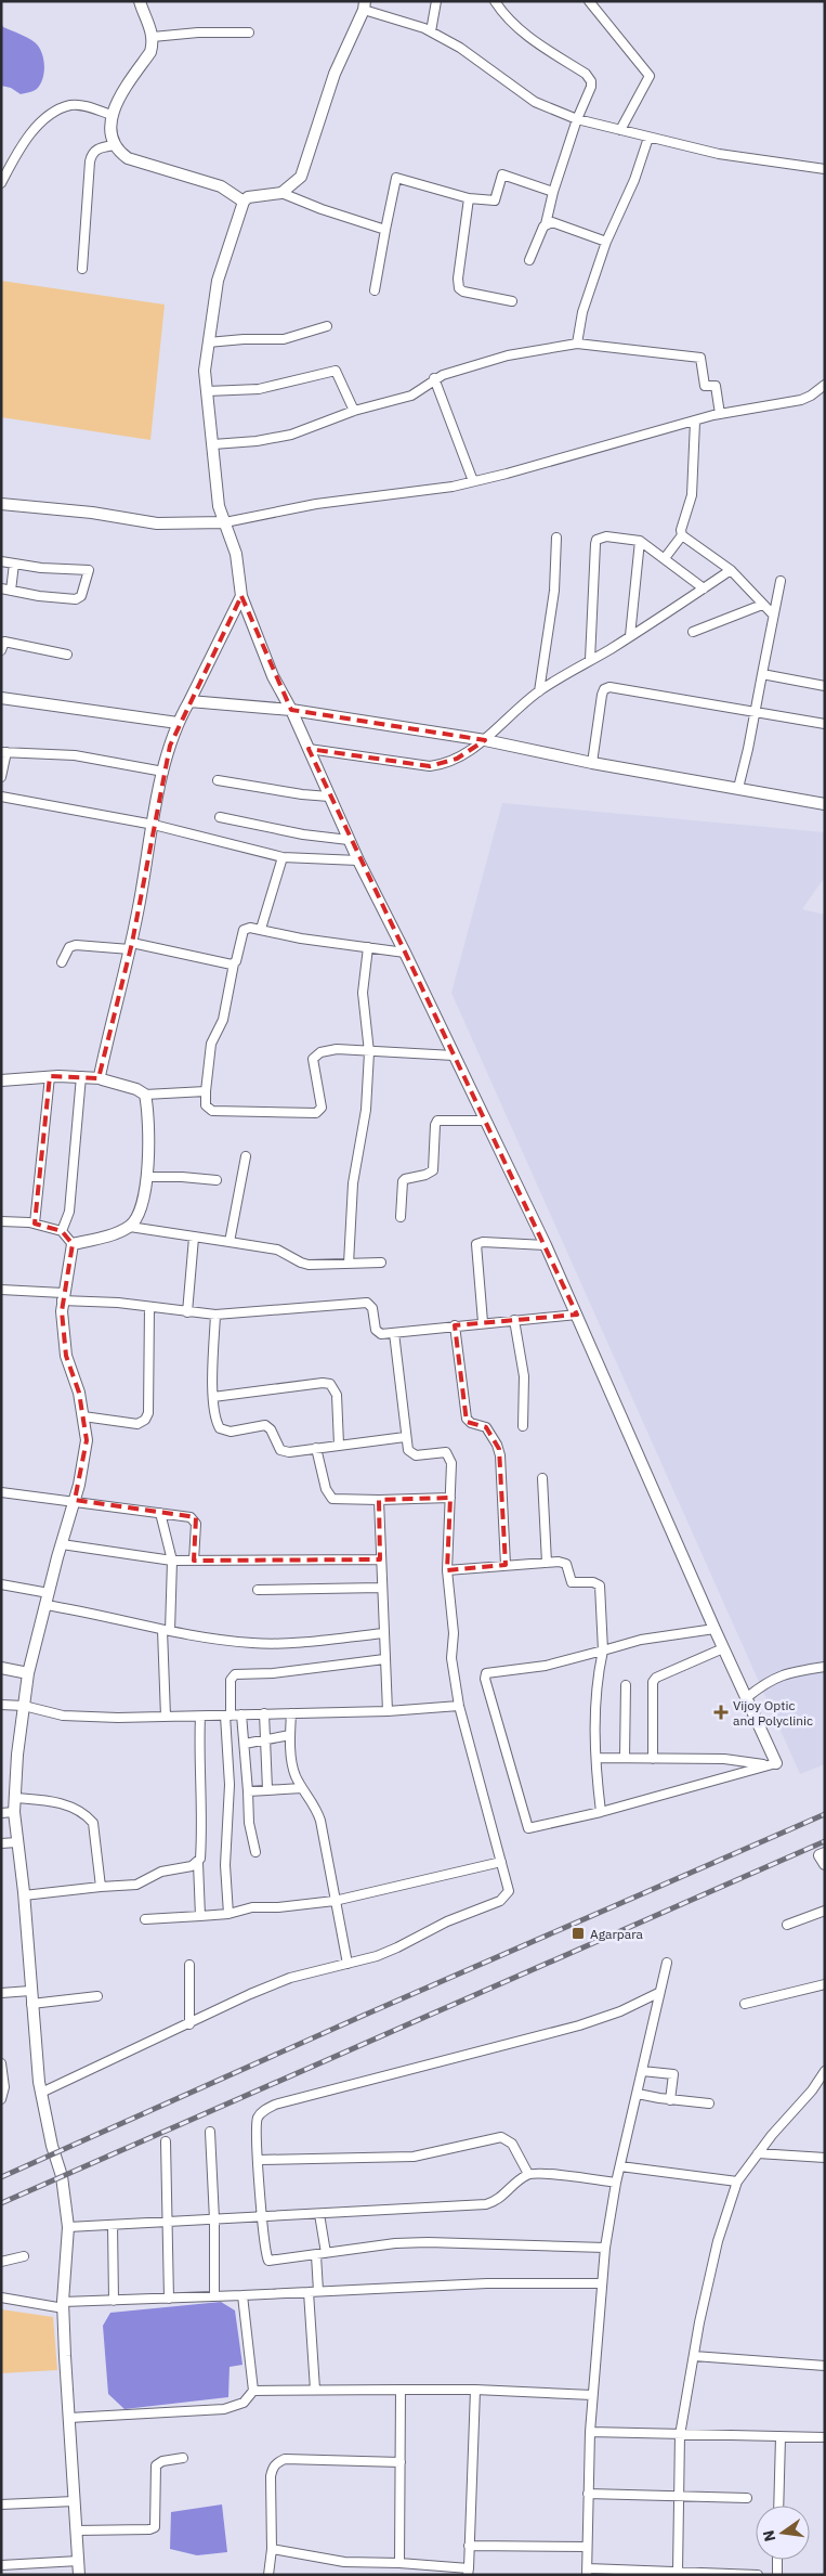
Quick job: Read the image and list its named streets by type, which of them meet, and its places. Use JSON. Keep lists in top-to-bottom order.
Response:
{
  "places": {
    "health": ["Vijoy Optic and Polyclinic"],
    "transit": ["Agarpara"]
  },
  "north": "left"
}
